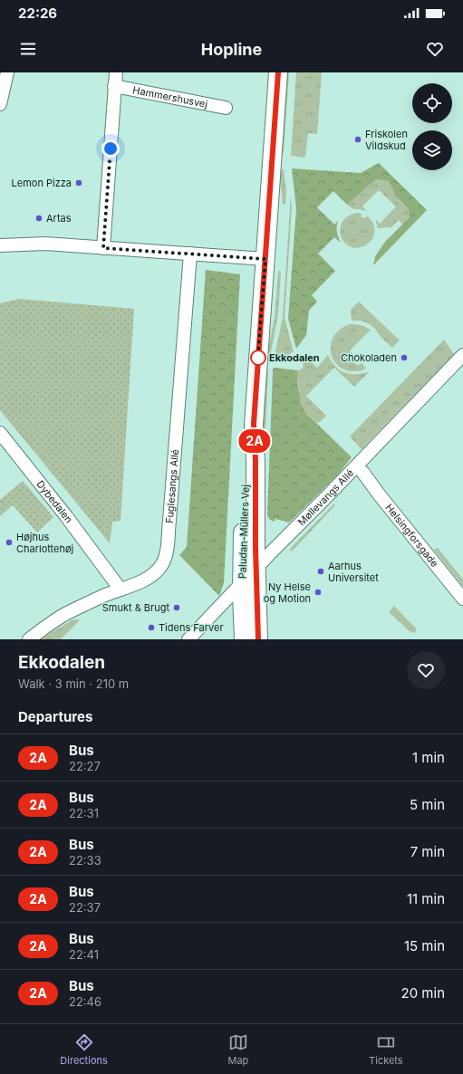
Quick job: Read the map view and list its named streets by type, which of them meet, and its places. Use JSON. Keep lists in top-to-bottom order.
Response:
{
  "streets": {
    "street": [
      "Hammershusvej",
      "Fuglesangs Allé",
      "Møllevangs Allé",
      "Dybedalen",
      "Paludan-Müllers Vej",
      "Helsingforsgade"
    ]
  },
  "crossings": [
    ["Fuglesangs Allé", "Dybedalen"],
    ["Møllevangs Allé", "Paludan-Müllers Vej"],
    ["Møllevangs Allé", "Helsingforsgade"]
  ],
  "places": [
    "Friskolen Vildskud",
    "Lemon Pizza",
    "Artas",
    "Ekkodalen",
    "Chokoladen",
    "Højhus Charlottehøj",
    "Aarhus Universitet",
    "Ny Helse og Motion",
    "Smukt & Brugt",
    "Tidens Farver"
  ],
  "lines": ["bus line 2A"],
  "page": {
    "status": "22:26",
    "header": "Hopline",
    "on_map": "2A",
    "heading": [
      ["Ekkodalen", "Walk · 3 min · 210 m"],
      "Departures"
    ],
    "list": [
      {
        "mark": "2A",
        "name": "Bus",
        "note": "22:27",
        "value": "1 min"
      },
      {
        "mark": "2A",
        "name": "Bus",
        "note": "22:31",
        "value": "5 min"
      },
      {
        "mark": "2A",
        "name": "Bus",
        "note": "22:33",
        "value": "7 min"
      },
      {
        "mark": "2A",
        "name": "Bus",
        "note": "22:37",
        "value": "11 min"
      },
      {
        "mark": "2A",
        "name": "Bus",
        "note": "22:41",
        "value": "15 min"
      },
      {
        "mark": "2A",
        "name": "Bus",
        "note": "22:46",
        "value": "20 min"
      }
    ],
    "tabs": ["Directions", "Map", "Tickets"]
  }
}
